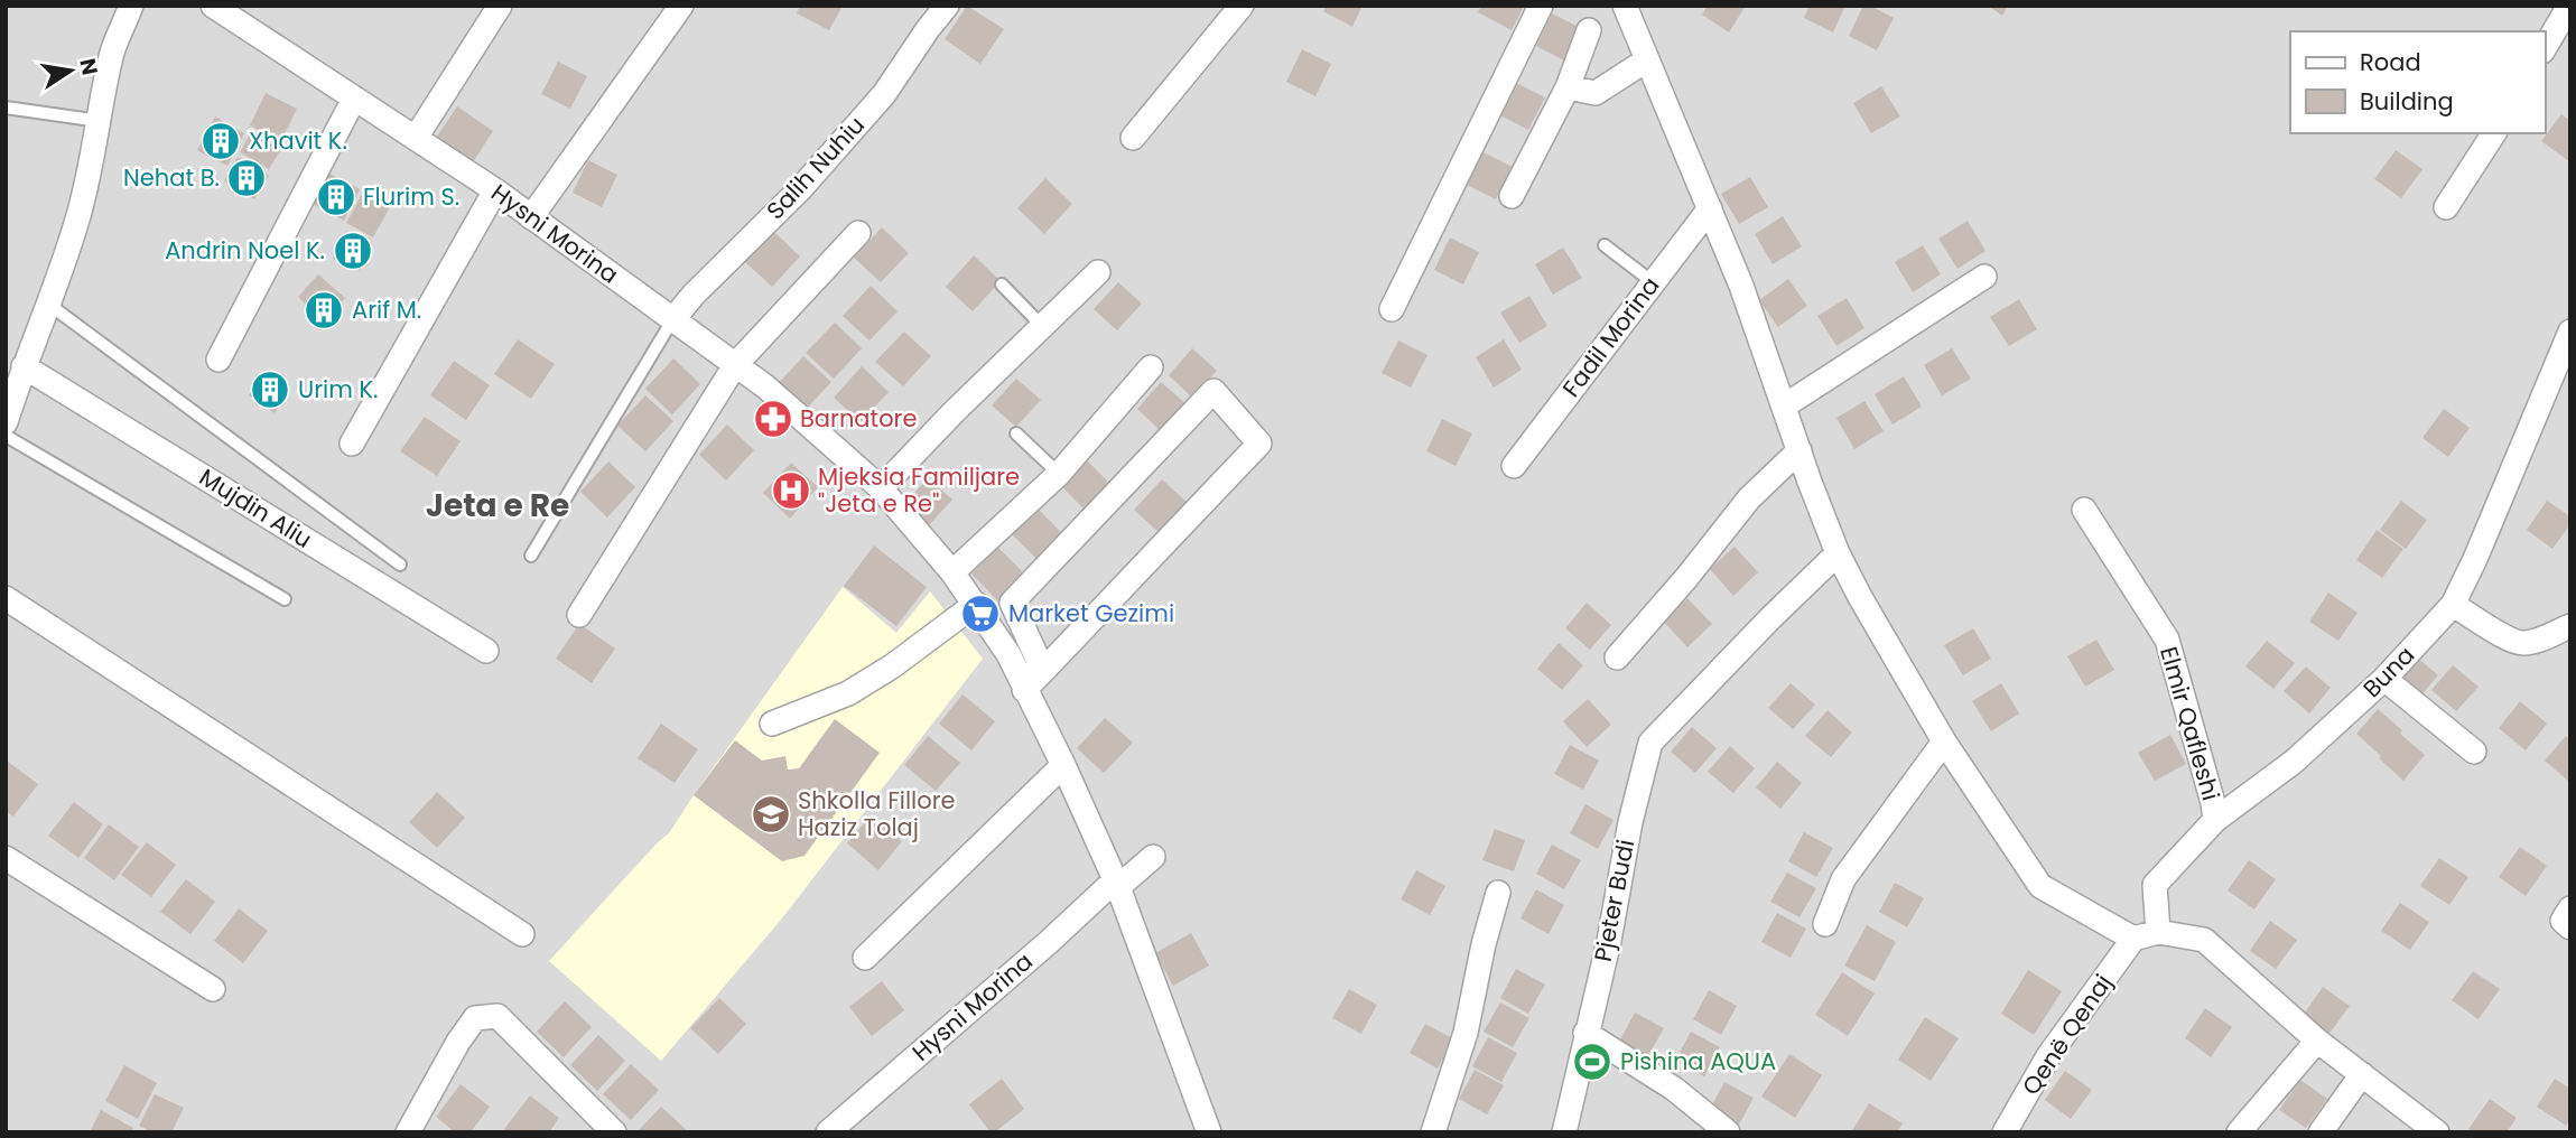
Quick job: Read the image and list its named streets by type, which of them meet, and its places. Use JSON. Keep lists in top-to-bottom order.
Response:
{
  "streets": {
    "street": [
      "Salih Nuhiu",
      "Hysni Morina",
      "Fadil Morina",
      "Mujdin Aliu",
      "Buna",
      "Elmir Qafleshi",
      "Pjeter Budi",
      "Qenë Qenaj"
    ]
  },
  "crossings": [
    ["Salih Nuhiu", "Hysni Morina"],
    ["Buna", "Elmir Qafleshi"]
  ],
  "districts": ["Jeta e Re"],
  "places": {
    "building": [
      "Xhavit K.",
      "Nehat B.",
      "Flurim S.",
      "Andrin Noel K.",
      "Arif M.",
      "Urim K."
    ],
    "pharmacy": ["Barnatore"],
    "hospital": ["Mjeksia Familjare \"Jeta e Re\""],
    "supermarket": ["Market Gezimi"],
    "school or university": ["Shkolla Fillore Haziz Tolaj"],
    "sports": ["Pishina AQUA"]
  },
  "legend": ["Road", "Building"],
  "north": "right"
}
